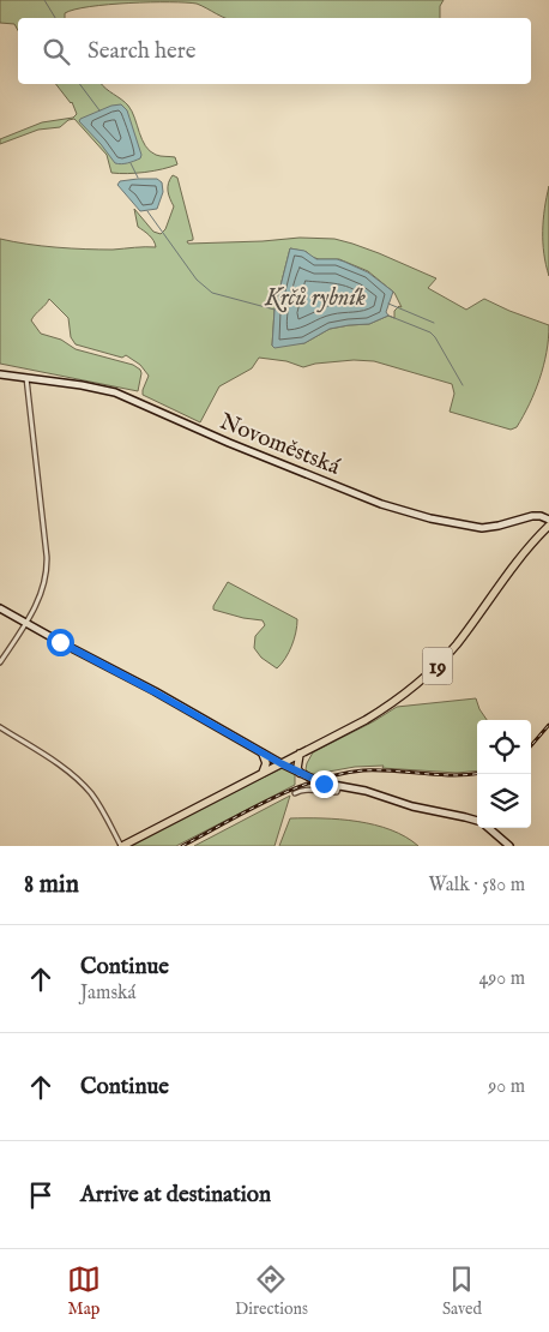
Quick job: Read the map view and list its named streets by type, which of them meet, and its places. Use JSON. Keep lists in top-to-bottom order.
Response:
{
  "streets": {
    "main road": ["19"],
    "street": ["Novoměstská"]
  },
  "water": ["Krčů rybník"],
  "page": {
    "search": "Search here",
    "heading": ["8 min", "Walk · 580 m"],
    "list": [
      ["Continue", "Jamská", "490 m"],
      ["Continue", "90 m"],
      "Arrive at destination"
    ],
    "nav": ["Map", "Directions", "Saved"]
  }
}
